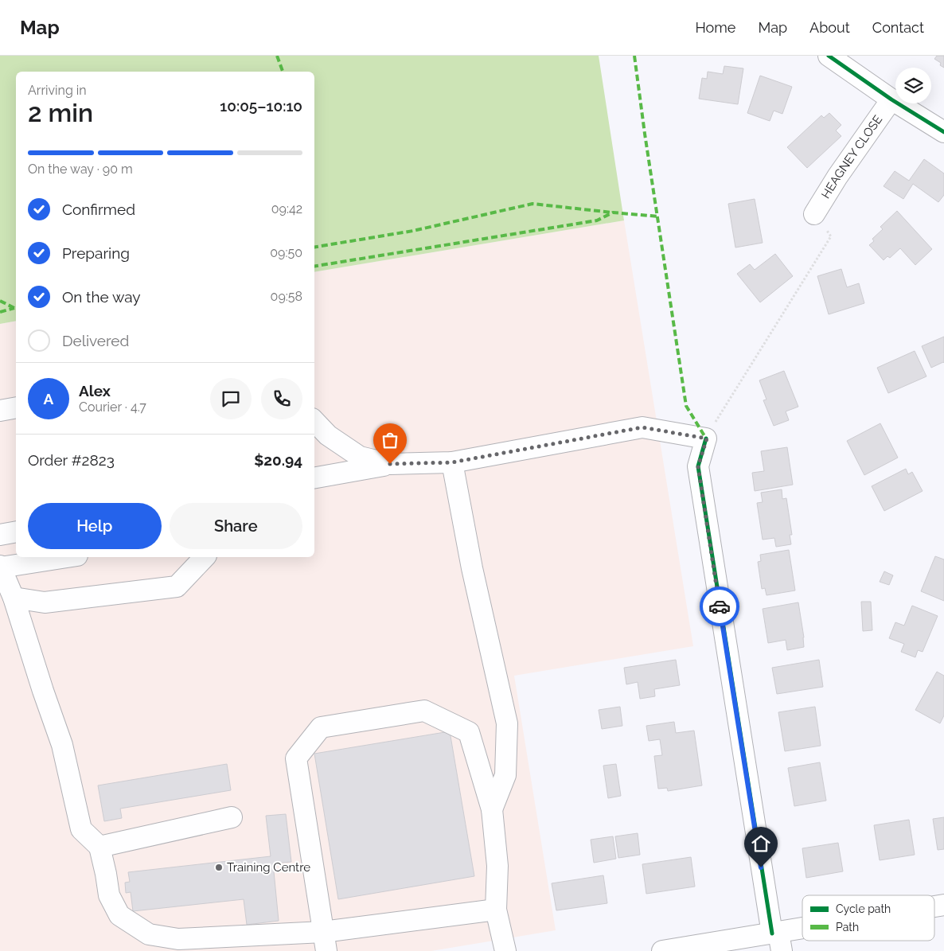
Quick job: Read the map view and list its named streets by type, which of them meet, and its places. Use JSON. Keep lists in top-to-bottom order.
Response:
{
  "streets": {
    "street": ["HEAGNEY CLOSE"]
  },
  "places": ["Training Centre"],
  "legend": ["Cycle path", "Path"],
  "page": {
    "header": "Map",
    "nav": [
      "Home",
      "Map",
      "About",
      "Contact"
    ],
    "heading": ["2 min", "Arriving in", "10:05–10:10"],
    "panel": [
      "Alex",
      "Courier · 4.7",
      "Order #2823",
      "$20.94"
    ],
    "bar": "On the way · 90 m",
    "list": [
      ["Confirmed", "09:42"],
      ["Preparing", "09:50"],
      ["On the way", "09:58"],
      "Delivered"
    ],
    "round": "A",
    "buttons": ["Help", "Share"]
  }
}
